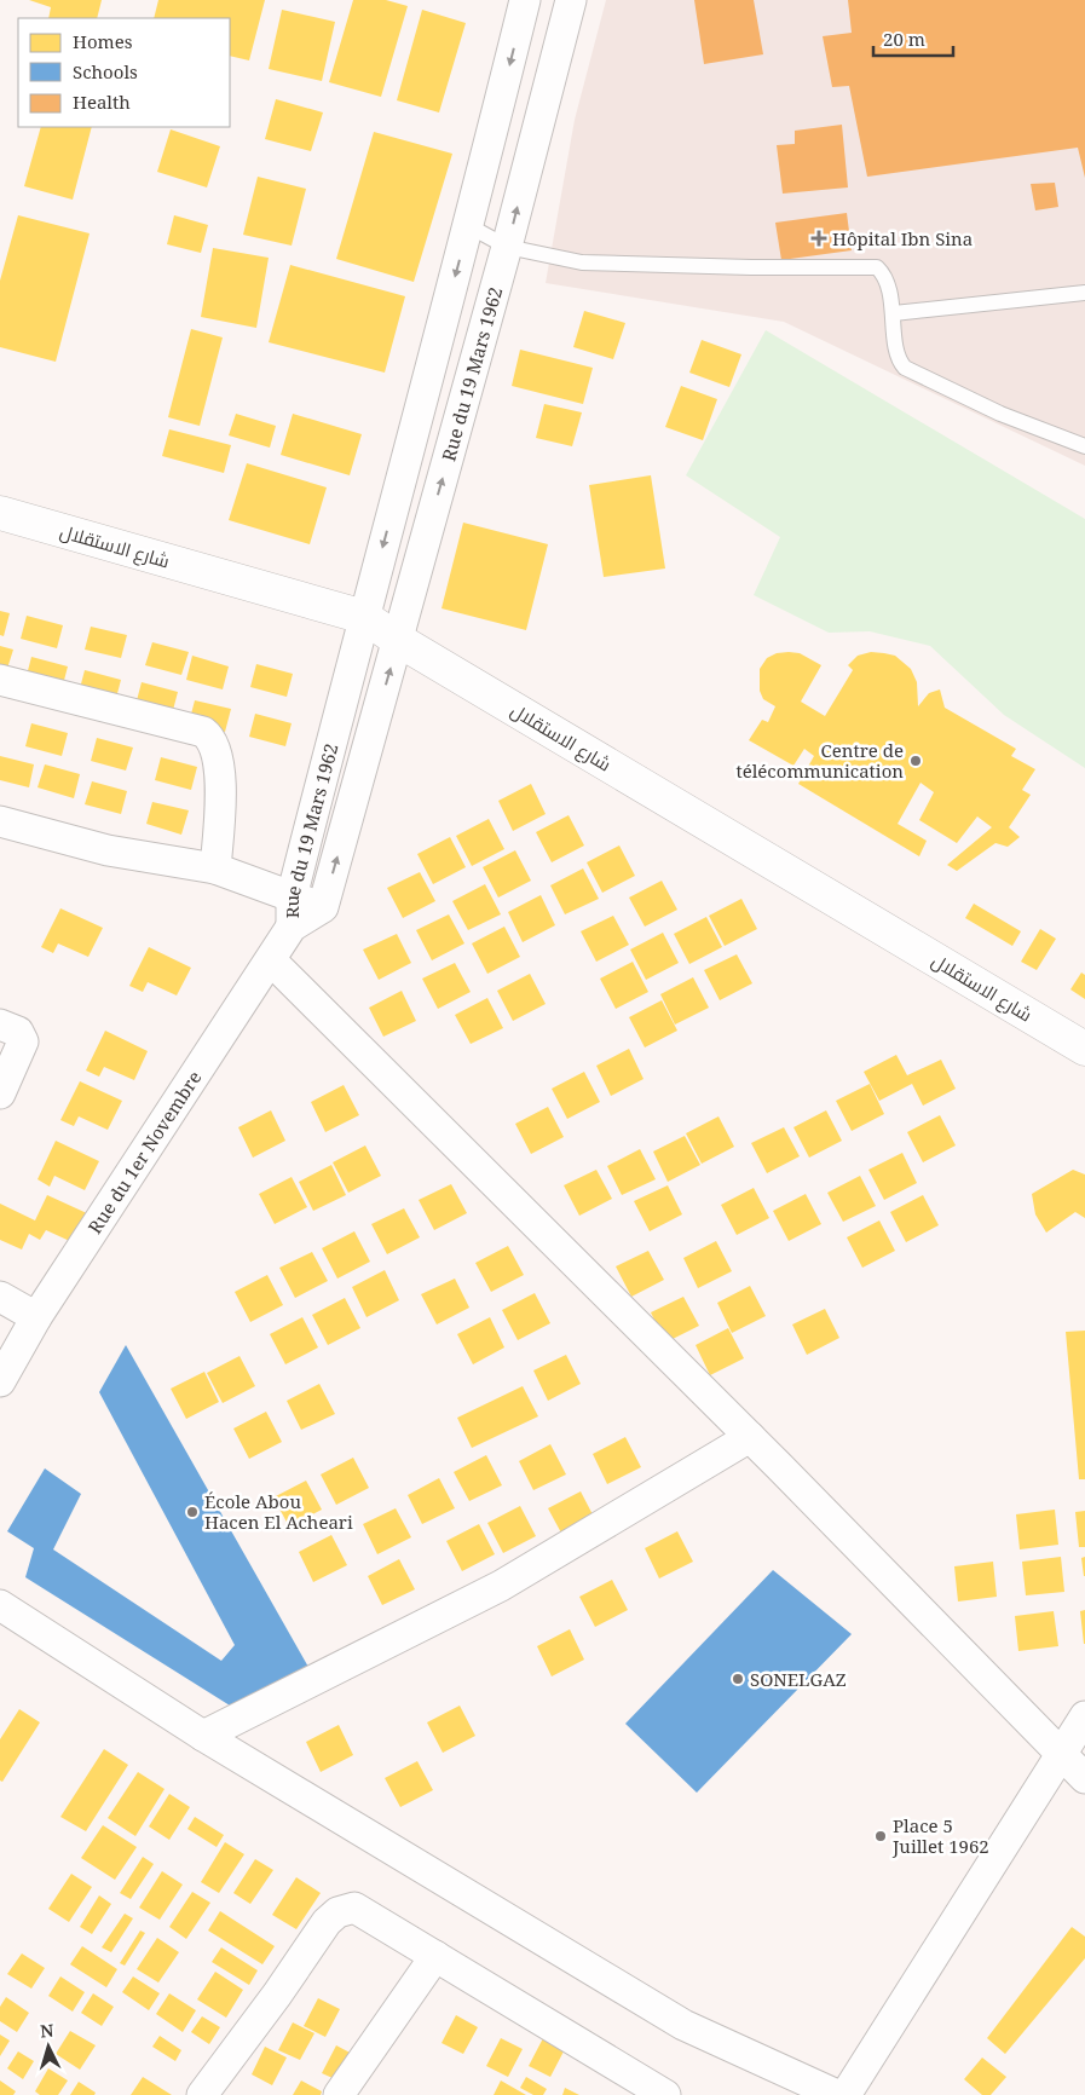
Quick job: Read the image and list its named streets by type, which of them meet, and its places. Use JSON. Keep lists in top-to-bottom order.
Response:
{
  "streets": {
    "street": ["Rue du 19 Mars 1962", "شارع الاستقلال", "Rue du 1er Novembre"]
  },
  "crossings": [
    ["Rue du 19 Mars 1962", "شارع الاستقلال"],
    ["Rue du 19 Mars 1962", "Rue du 1er Novembre"]
  ],
  "places": {
    "health": ["Hôpital Ibn Sina"],
    "other": [
      "Centre de télécommunication",
      "École Abou Hacen El Acheari",
      "SONELGAZ",
      "Place 5 Juillet 1962"
    ]
  },
  "legend": ["Homes", "Schools", "Health"],
  "scale_bar": "20 m",
  "north": "top"
}
